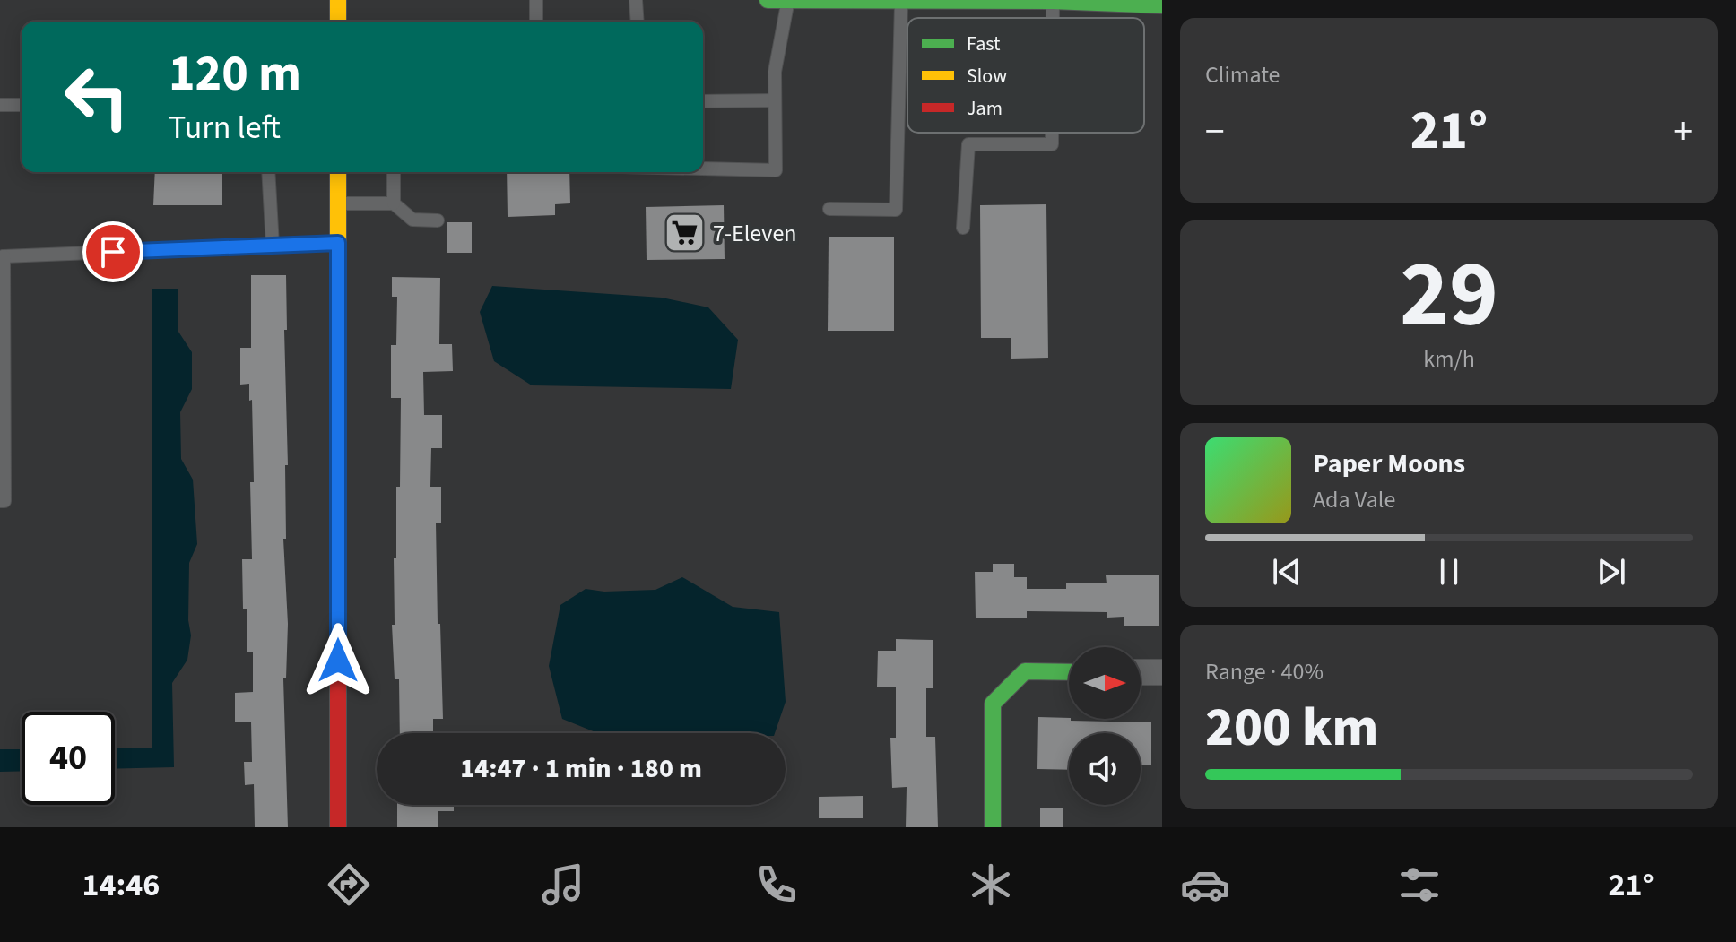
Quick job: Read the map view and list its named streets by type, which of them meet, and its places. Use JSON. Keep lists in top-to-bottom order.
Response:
{
  "places": {
    "supermarket": ["7-Eleven"]
  },
  "legend": ["Fast", "Slow", "Jam"],
  "north": "right",
  "page": {
    "tile": [
      "Climate",
      ["29", "km/h"],
      ["Range · 40%", "200 km"]
    ],
    "turn": ["120 m", "Turn left"],
    "heat": ["−", "21°", "+"],
    "song": ["Paper Moons", "Ada Vale"],
    "limit": "40",
    "trip": "14:47 · 1 min · 180 m",
    "tabs": ["14:46", "21°"]
  }
}
